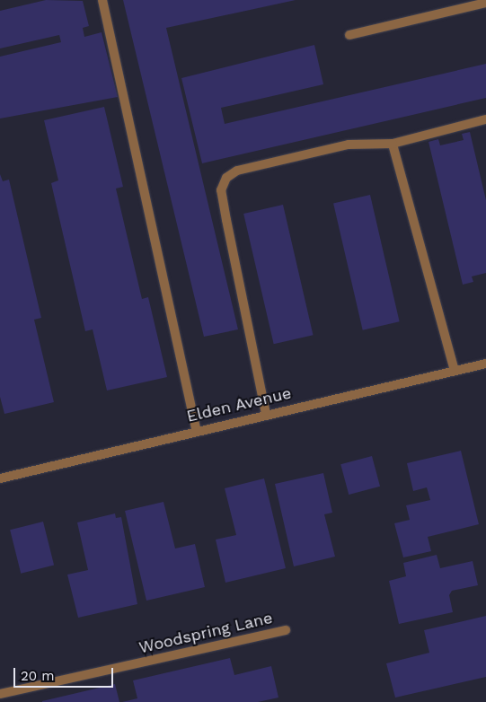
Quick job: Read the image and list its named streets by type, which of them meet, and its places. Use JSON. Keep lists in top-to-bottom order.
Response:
{
  "streets": {
    "street": ["Elden Avenue", "Woodspring Lane"]
  },
  "scale_bar": "20 m"
}
